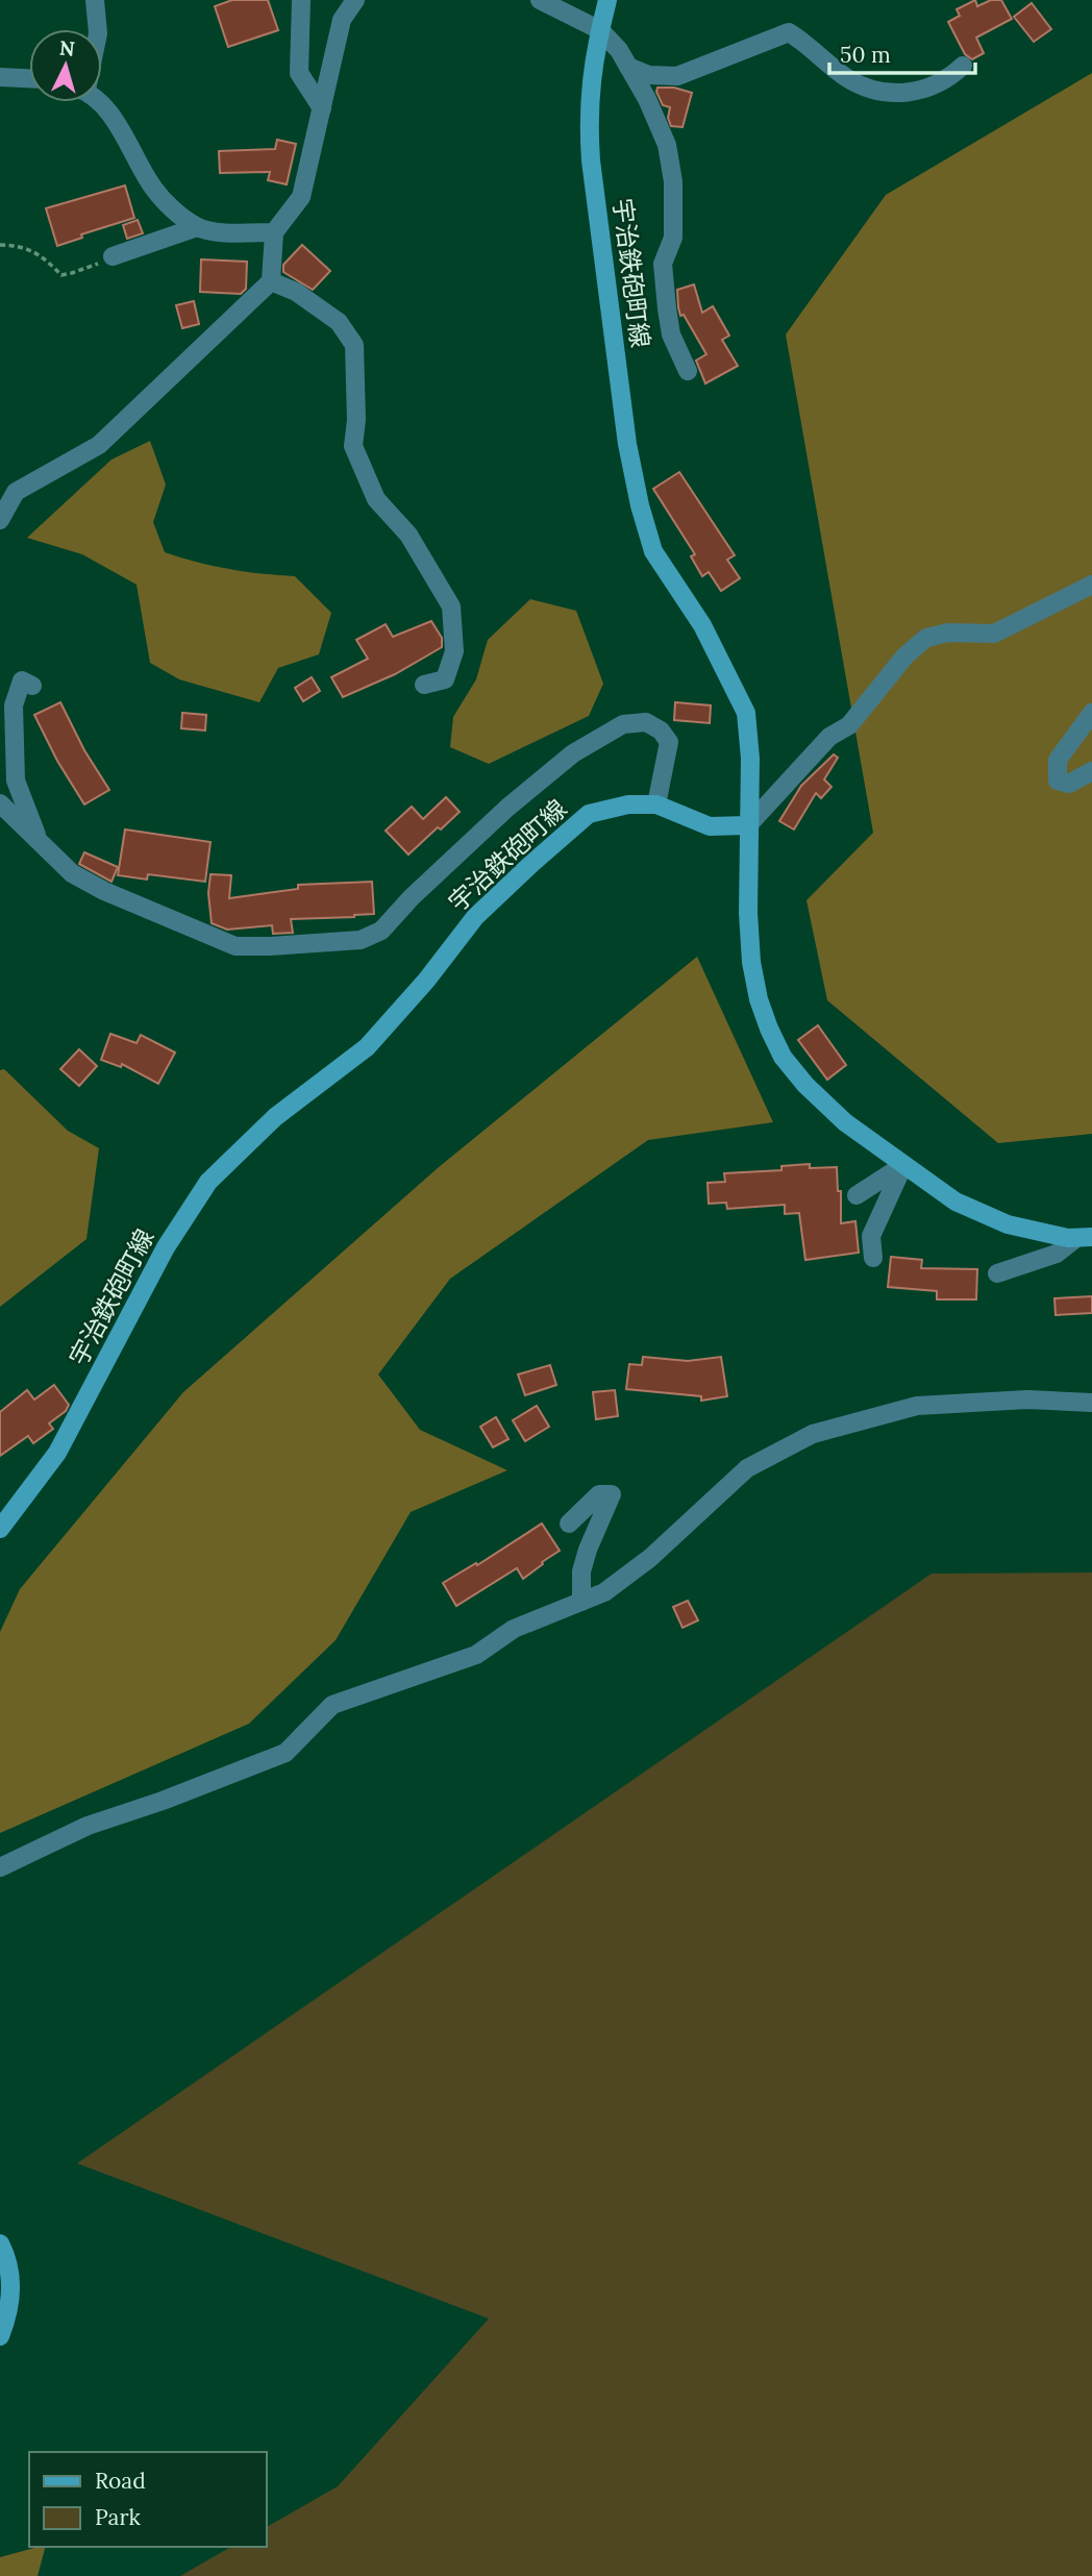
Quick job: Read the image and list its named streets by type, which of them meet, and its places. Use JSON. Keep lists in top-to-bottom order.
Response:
{
  "streets": {
    "main road": ["宇治鉄砲町線"]
  },
  "legend": ["Road", "Park"],
  "scale_bar": "50 m",
  "north": "top"
}
